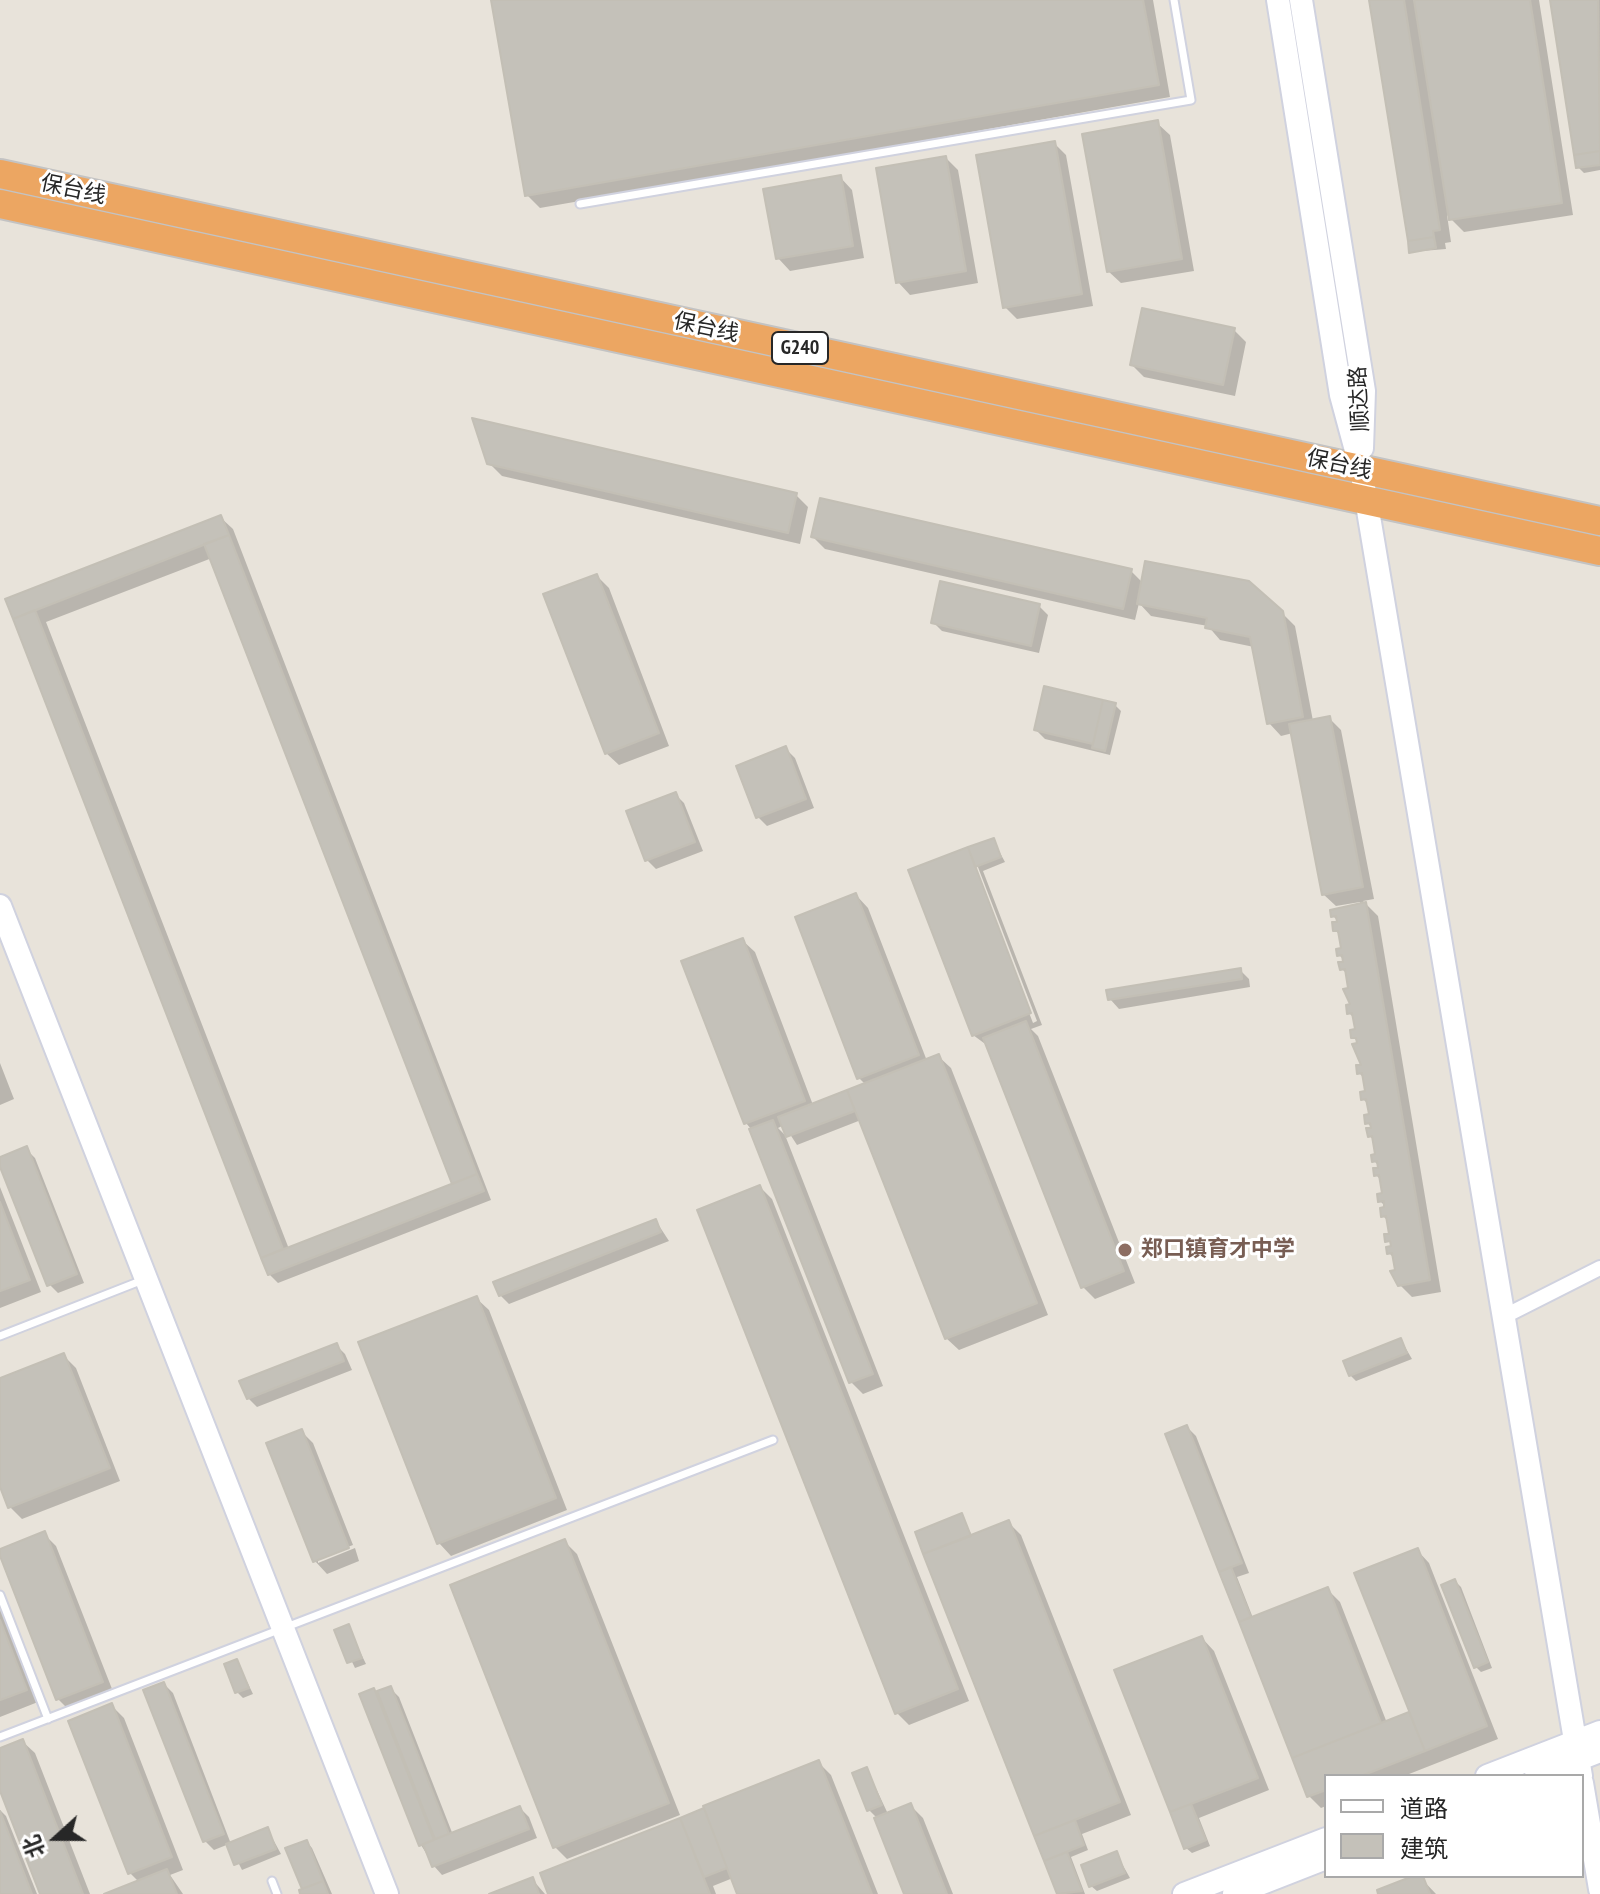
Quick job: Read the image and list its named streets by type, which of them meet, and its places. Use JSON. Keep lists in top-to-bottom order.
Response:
{
  "streets": {
    "highway": ["保台线", "G240"],
    "street": ["顺达路"]
  },
  "crossings": [
    ["保台线", "顺达路"]
  ],
  "places": ["郑口镇育才中学"],
  "legend": ["道路", "建筑"],
  "north": "left"
}
